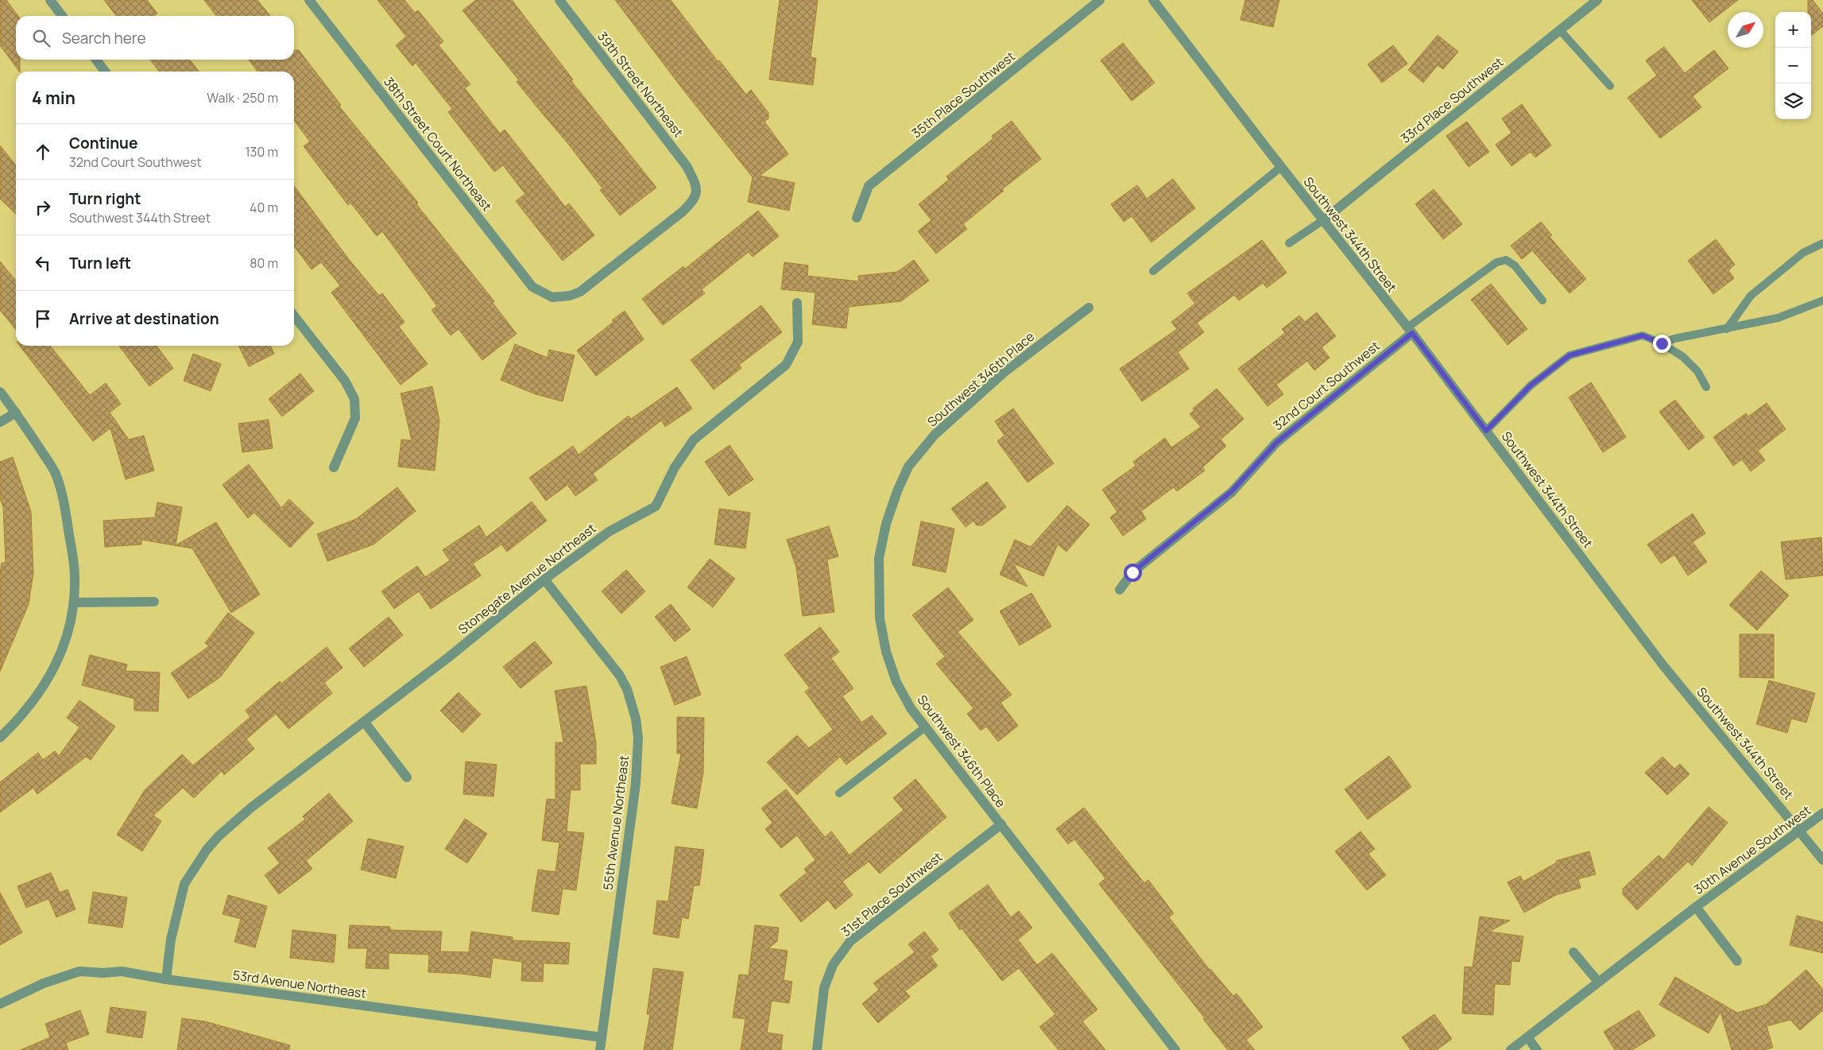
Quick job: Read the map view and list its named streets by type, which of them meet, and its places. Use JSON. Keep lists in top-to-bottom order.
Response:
{
  "streets": {
    "street": [
      "39th Street Northeast",
      "35th Place Southwest",
      "33rd Place Southwest",
      "38th Street Court Northeast",
      "Southwest 344th Street",
      "Southwest 346th Place",
      "32nd Court Southwest",
      "Stonegate Avenue Northeast",
      "55th Avenue Northeast",
      "30th Avenue Southwest",
      "31st Place Southwest",
      "53rd Avenue Northeast"
    ]
  },
  "crossings": [
    ["39th Street Northeast", "38th Street Court Northeast"],
    ["33rd Place Southwest", "Southwest 344th Street"],
    ["Southwest 344th Street", "32nd Court Southwest"],
    ["Southwest 344th Street", "30th Avenue Southwest"],
    ["Southwest 346th Place", "31st Place Southwest"],
    ["Stonegate Avenue Northeast", "55th Avenue Northeast"],
    ["Stonegate Avenue Northeast", "53rd Avenue Northeast"],
    ["55th Avenue Northeast", "53rd Avenue Northeast"]
  ],
  "north": "top right",
  "page": {
    "map_buttons": ["+", "−"],
    "search": "Search here",
    "heading": ["4 min", "Walk · 250 m"],
    "list": [
      ["Continue", "32nd Court Southwest", "130 m"],
      ["Turn right", "Southwest 344th Street", "40 m"],
      ["Turn left", "80 m"],
      "Arrive at destination"
    ]
  }
}
